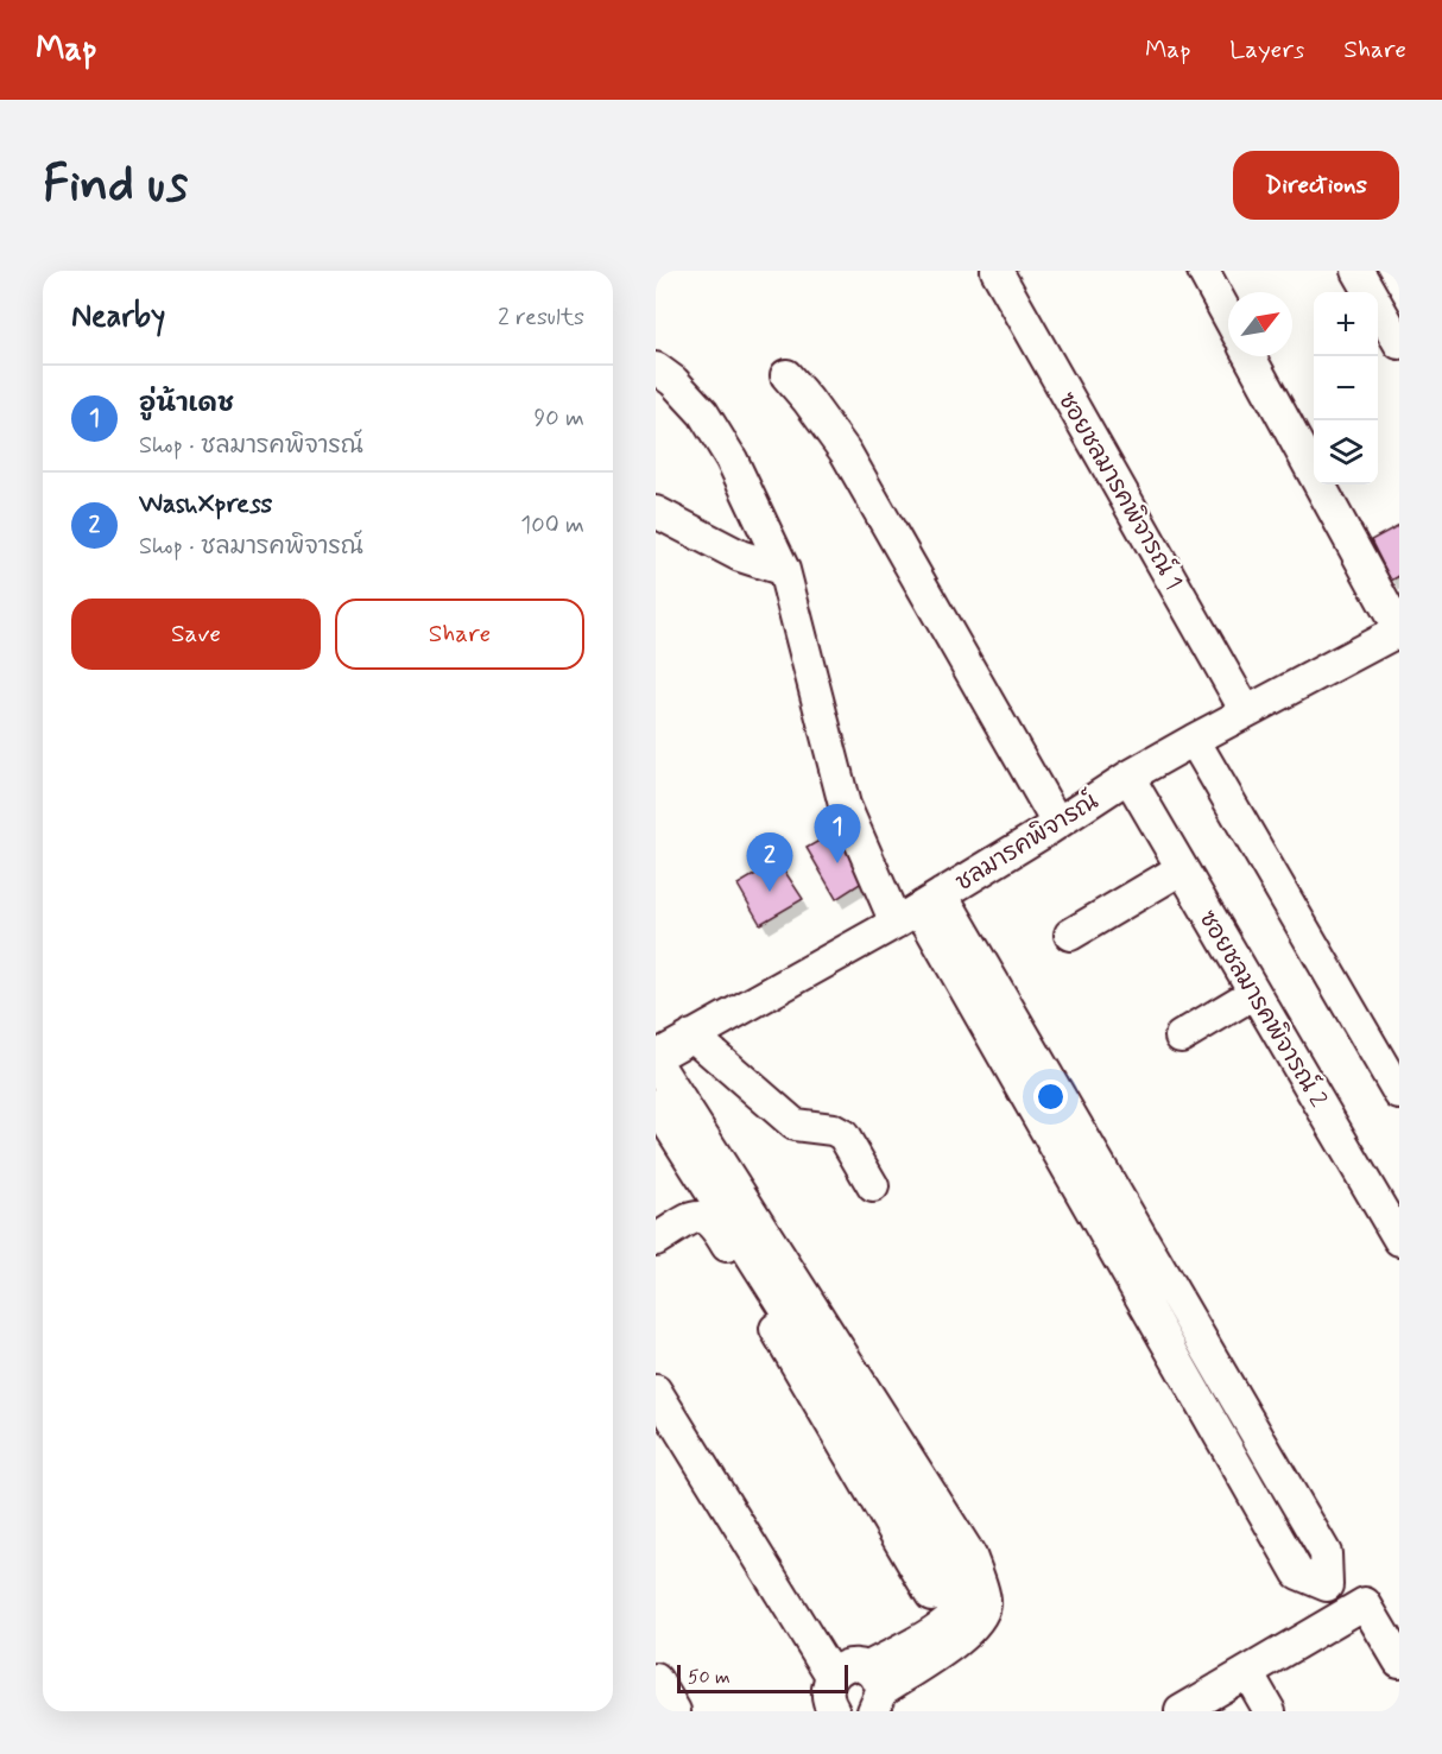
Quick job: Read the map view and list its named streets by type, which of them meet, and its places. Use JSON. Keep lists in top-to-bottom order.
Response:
{
  "streets": {
    "street": ["ซอยชลมารคพิจารณ์ 1", "ชลมารคพิจารณ์", "ซอยชลมารคพิจารณ์ 2"]
  },
  "crossings": [
    ["ซอยชลมารคพิจารณ์ 1", "ชลมารคพิจารณ์"],
    ["ชลมารคพิจารณ์", "ซอยชลมารคพิจารณ์ 2"]
  ],
  "scale_bar": "50 m",
  "north": "top right",
  "page": {
    "header": "Map",
    "nav": ["Map", "Layers", "Share"],
    "buttons": [
      "Directions",
      ["Save", "Share"]
    ],
    "title": "Find us",
    "heading": ["Nearby", "2 results"],
    "map_buttons": ["+", "−"],
    "list": [
      {
        "mark": "1",
        "name": "อู่น้าเดช",
        "note": "Shop · ชลมารคพิจารณ์",
        "value": "90 m"
      },
      {
        "mark": "2",
        "name": "WashXpress",
        "note": "Shop · ชลมารคพิจารณ์",
        "value": "100 m"
      }
    ],
    "pins": ["1", "2"],
    "scale": "50 m"
  }
}
